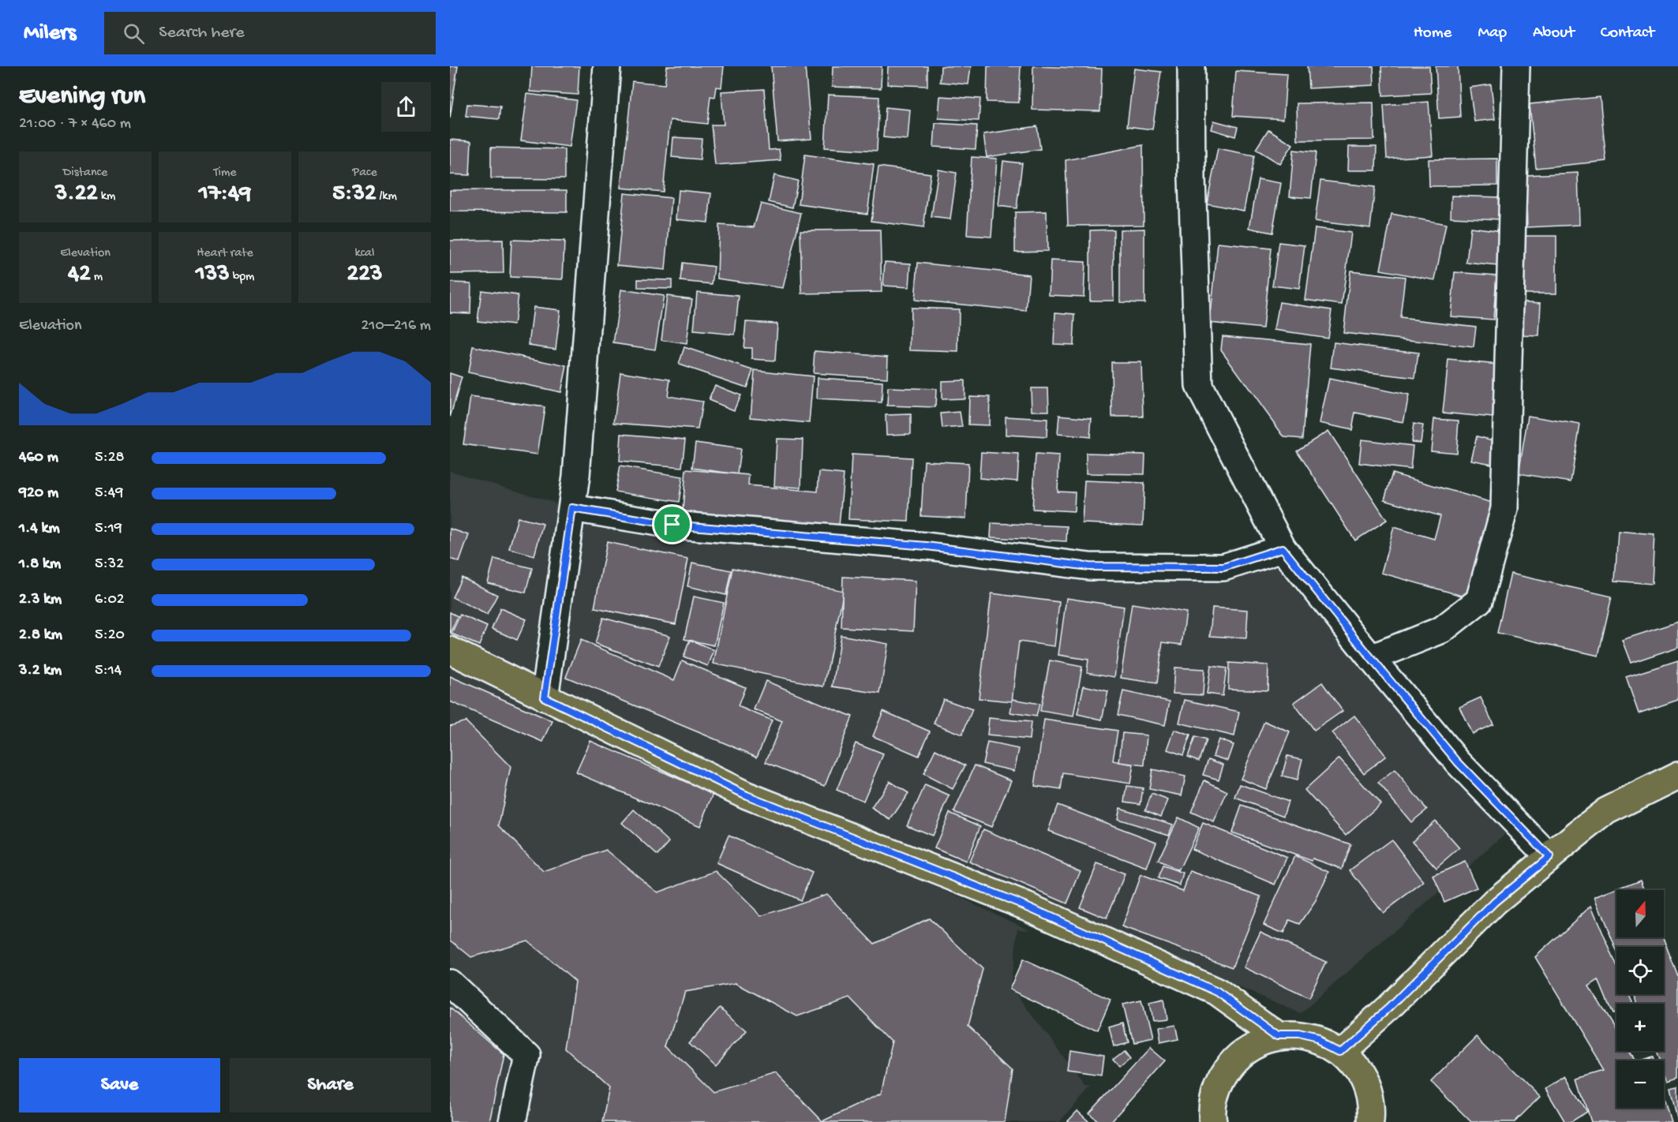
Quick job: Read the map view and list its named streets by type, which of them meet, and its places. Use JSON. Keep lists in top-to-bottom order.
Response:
{
  "north": "top",
  "page": {
    "header": "Milers",
    "search": "Search here",
    "nav": [
      "Home",
      "Map",
      "About",
      "Contact"
    ],
    "heading": ["Evening run", "21:00 · 7 × 460 m"],
    "stats": [
      ["Distance", "3.22 km"],
      ["Time", "17:49"],
      ["Pace", "5:32 /km"],
      ["Elevation", "42 m"],
      ["Heart rate", "133 bpm"],
      ["kcal", "223"]
    ],
    "chart": ["Elevation", "210–216 m"],
    "list": [
      {
        "name": "460 m",
        "note": "5:28"
      },
      {
        "name": "920 m",
        "note": "5:49"
      },
      {
        "name": "1.4 km",
        "note": "5:19"
      },
      {
        "name": "1.8 km",
        "note": "5:32"
      },
      {
        "name": "2.3 km",
        "note": "6:02"
      },
      {
        "name": "2.8 km",
        "note": "5:20"
      },
      {
        "name": "3.2 km",
        "note": "5:14"
      }
    ],
    "map_buttons": ["+", "−"],
    "buttons": ["Save", "Share"]
  }
}
